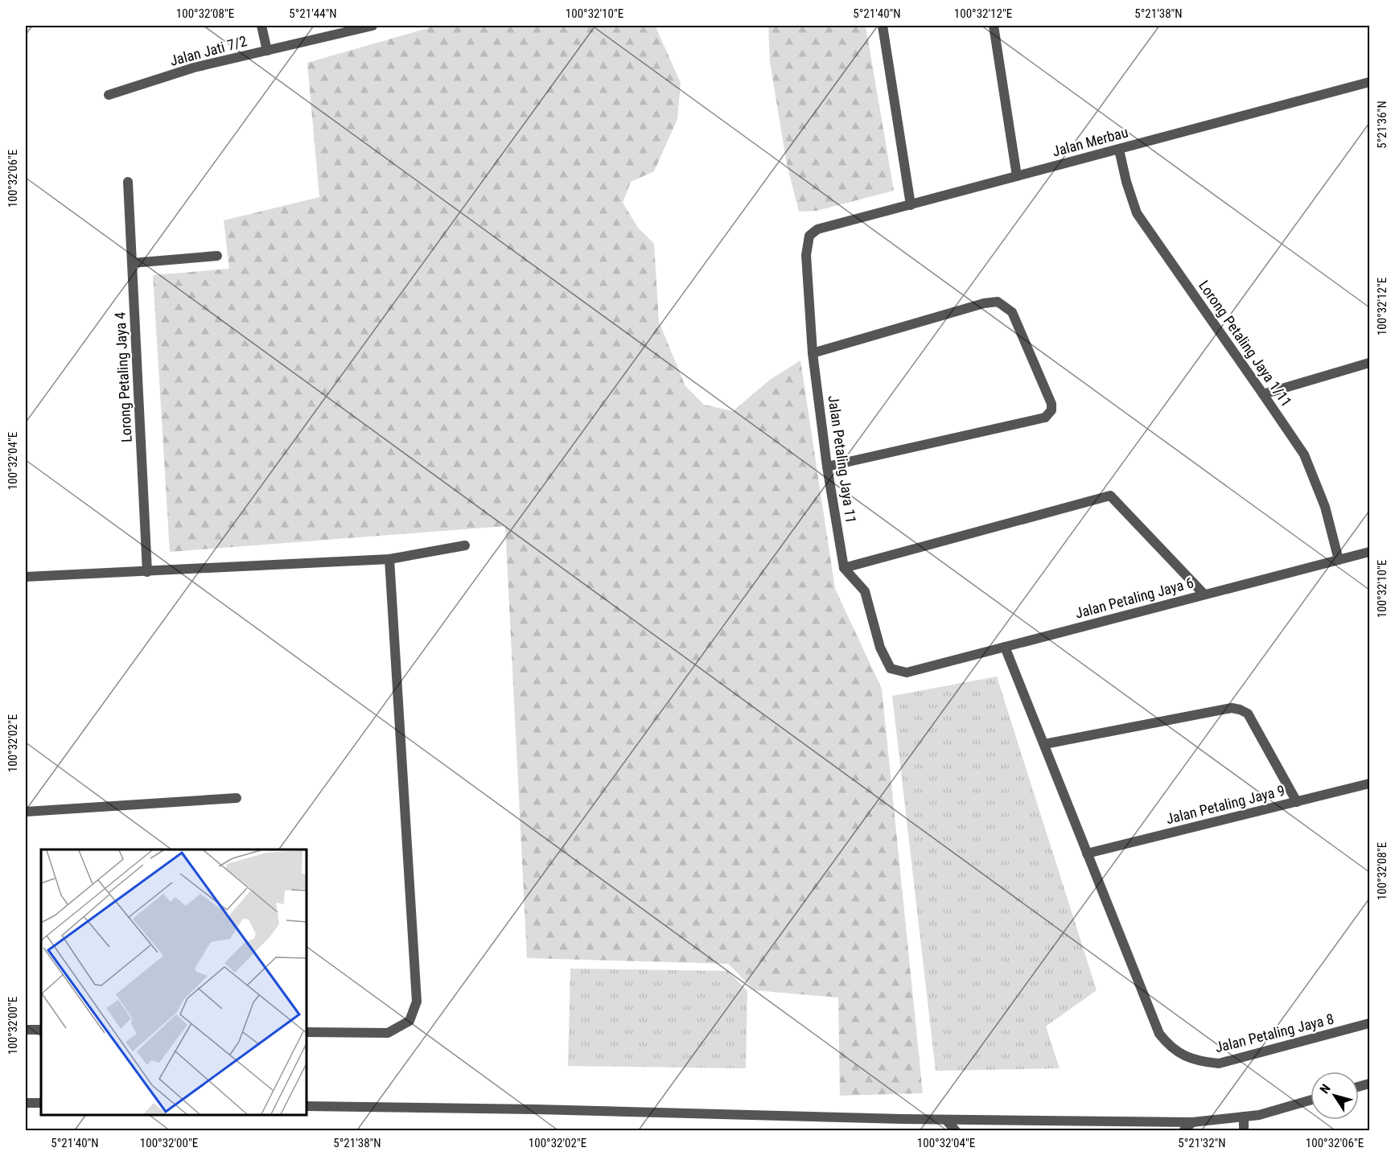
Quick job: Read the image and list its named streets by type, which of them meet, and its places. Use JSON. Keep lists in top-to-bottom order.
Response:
{
  "streets": {
    "street": [
      "Jalan Jati 7/2",
      "Jalan Merbau",
      "Lorong Petaling Jaya 1/11",
      "Lorong Petaling Jaya 4",
      "Jalan Petaling Jaya 11",
      "Jalan Petaling Jaya 6",
      "Jalan Petaling Jaya 9",
      "Jalan Petaling Jaya 8"
    ]
  },
  "crossings": [
    ["Jalan Merbau", "Lorong Petaling Jaya 1/11"],
    ["Jalan Merbau", "Jalan Petaling Jaya 11"],
    ["Lorong Petaling Jaya 1/11", "Jalan Petaling Jaya 6"],
    ["Jalan Petaling Jaya 11", "Jalan Petaling Jaya 6"],
    ["Jalan Petaling Jaya 9", "Jalan Petaling Jaya 8"]
  ],
  "north": "top left",
  "coordinates": [
    "100°32'08\"E",
    "5°21'44\"N",
    "100°32'10\"E",
    "5°21'40\"N",
    "100°32'12\"E",
    "5°21'38\"N",
    "5°21'36\"N",
    "100°32'06\"E",
    "100°32'04\"E",
    "100°32'02\"E",
    "100°32'00\"E",
    "5°21'32\"N"
  ]
}
